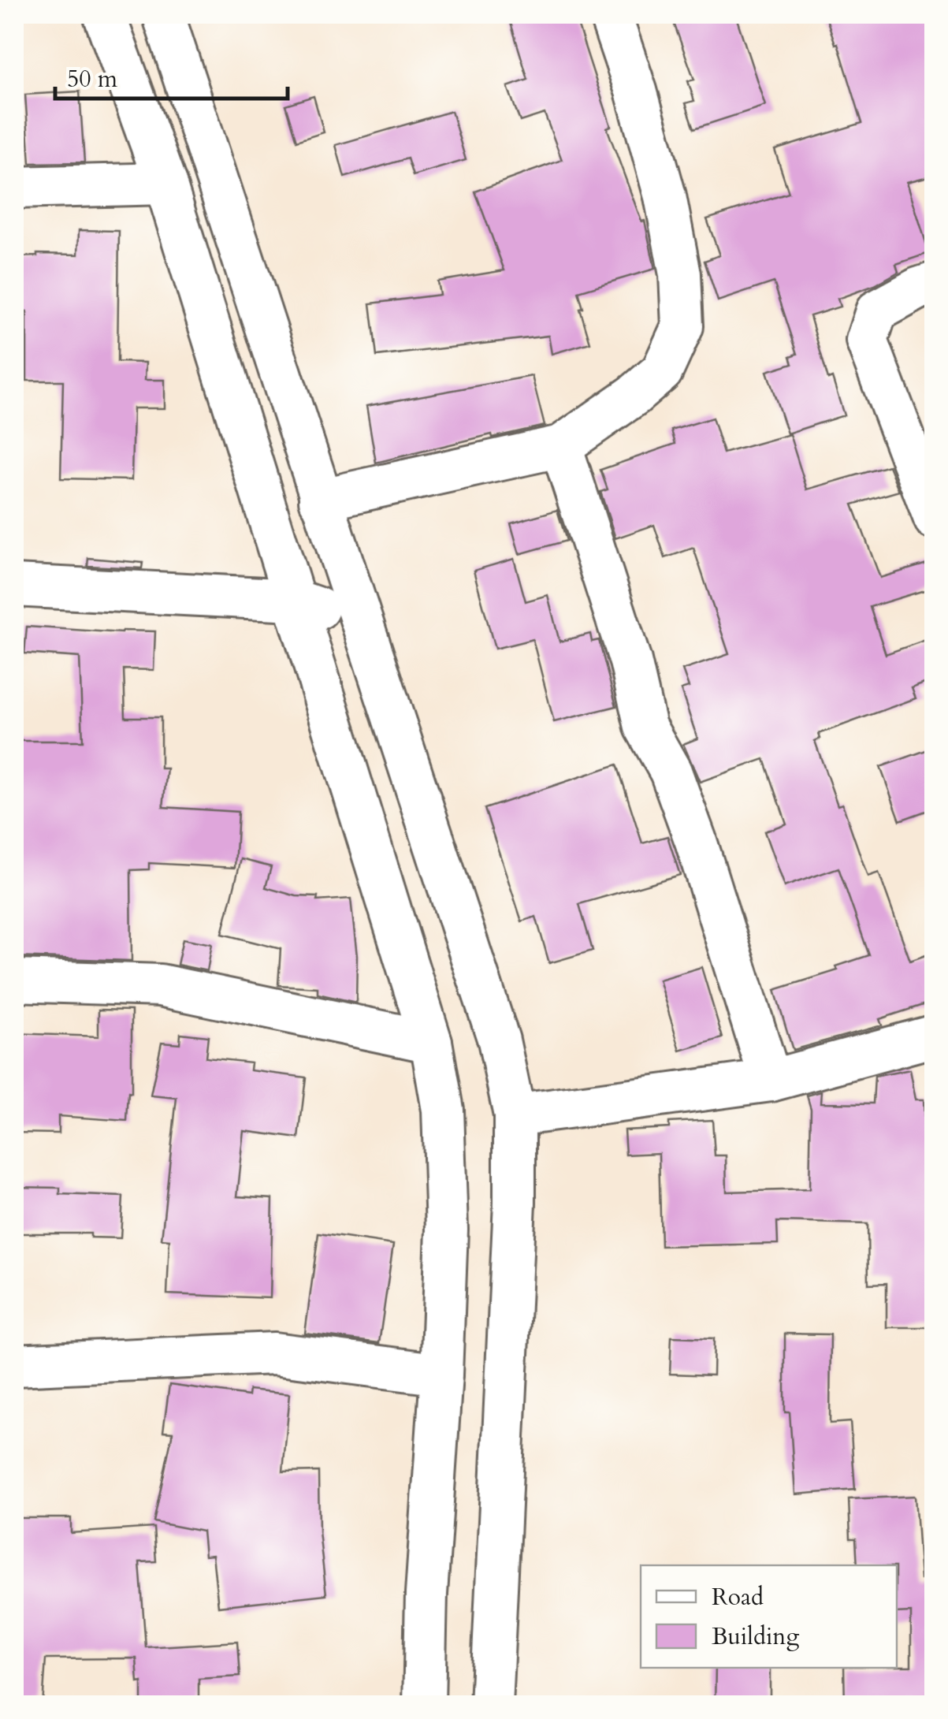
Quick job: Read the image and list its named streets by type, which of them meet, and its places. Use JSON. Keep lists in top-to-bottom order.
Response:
{
  "legend": ["Road", "Building"],
  "scale_bar": "50 m"
}
